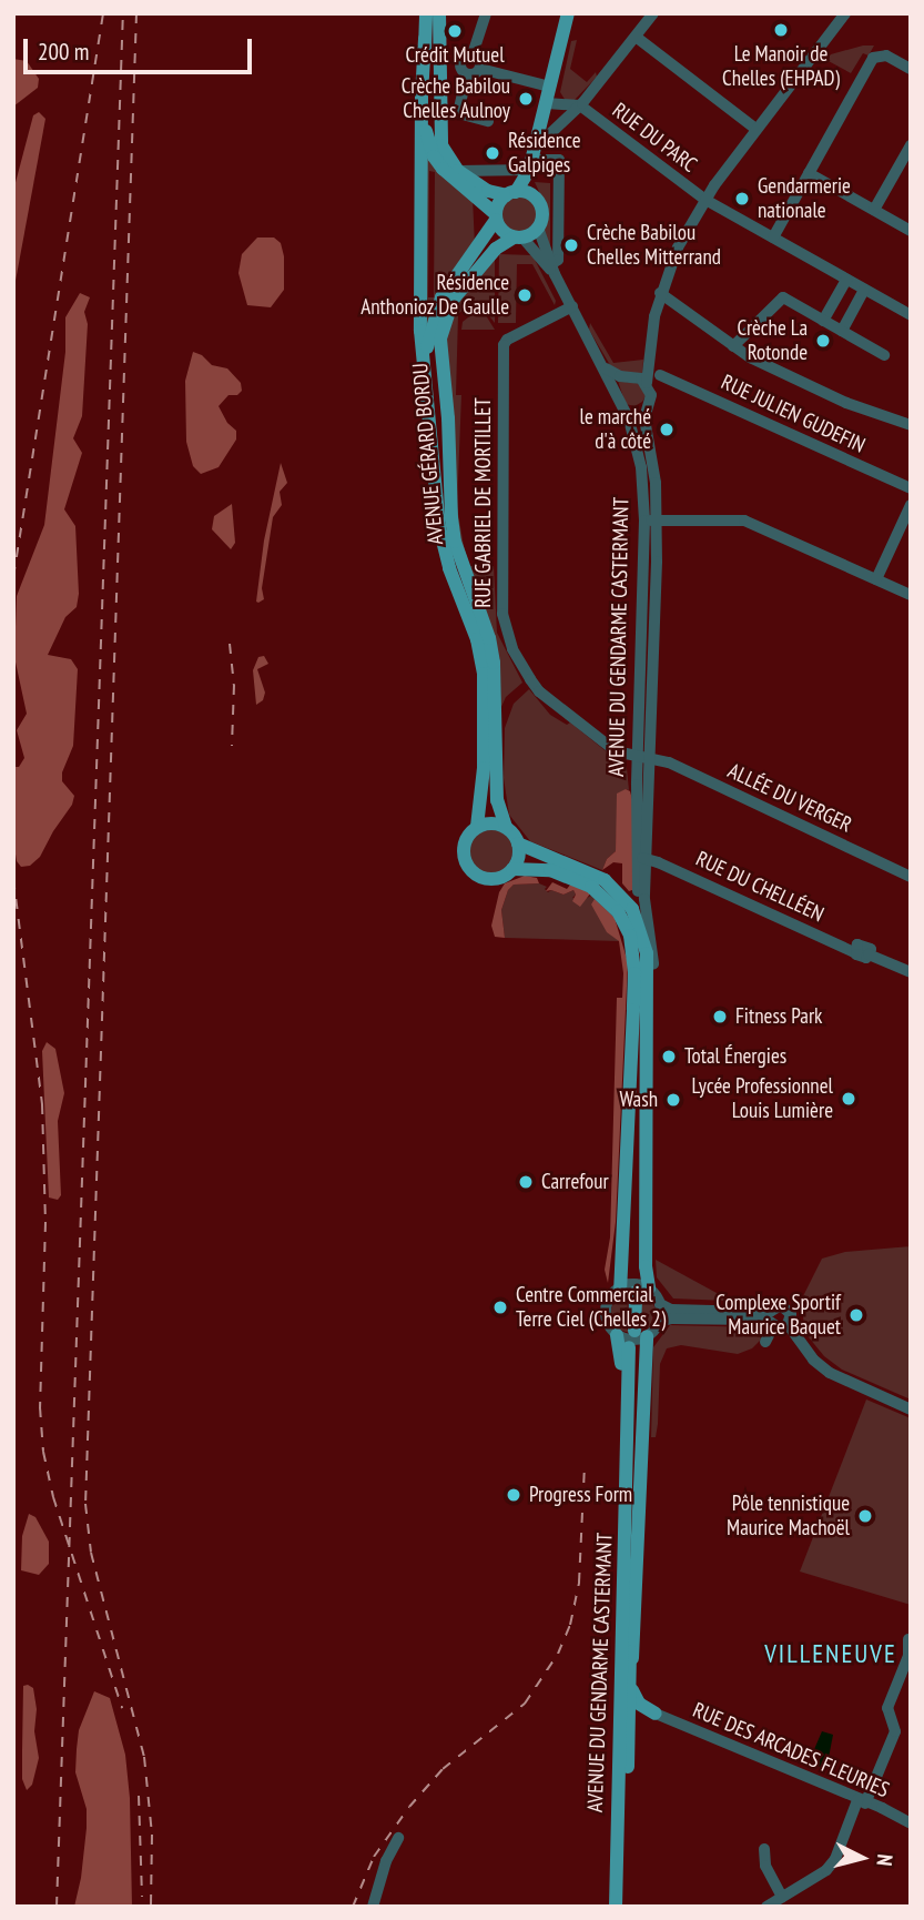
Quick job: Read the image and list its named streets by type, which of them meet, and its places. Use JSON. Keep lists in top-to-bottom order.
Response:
{
  "streets": {
    "main road": ["AVENUE GÉRARD BORDU", "AVENUE DU GENDARME CASTERMANT"],
    "street": [
      "RUE DU PARC",
      "RUE JULIEN GUDEFIN",
      "RUE GABRIEL DE MORTILLET",
      "ALLÉE DU VERGER",
      "RUE DU CHELLÉEN",
      "RUE DES ARCADES FLEURIES"
    ]
  },
  "crossings": [
    ["AVENUE GÉRARD BORDU", "AVENUE DU GENDARME CASTERMANT"],
    ["RUE GABRIEL DE MORTILLET", "AVENUE DU GENDARME CASTERMANT"],
    ["RUE GABRIEL DE MORTILLET", "ALLÉE DU VERGER"],
    ["AVENUE DU GENDARME CASTERMANT", "ALLÉE DU VERGER"],
    ["AVENUE DU GENDARME CASTERMANT", "RUE DU CHELLÉEN"]
  ],
  "districts": ["VILLENEUVE"],
  "places": [
    "Le Manoir de Chelles (EHPAD)",
    "Crédit Mutuel",
    "Crèche Babilou Chelles Aulnoy",
    "Résidence Galpiges",
    "Gendarmerie nationale",
    "Crèche Babilou Chelles Mitterrand",
    "Résidence Anthonioz De Gaulle",
    "Crèche La Rotonde",
    "le marché d'à côté",
    "Fitness Park",
    "Total Énergies",
    "Lycée Professionnel Louis Lumière",
    "Wash",
    "Carrefour",
    "Centre Commercial Terre Ciel (Chelles 2)",
    "Complexe Sportif Maurice Baquet",
    "Progress Form",
    "Pôle tennistique Maurice Machoël"
  ],
  "scale_bar": "200 m",
  "north": "right"
}
